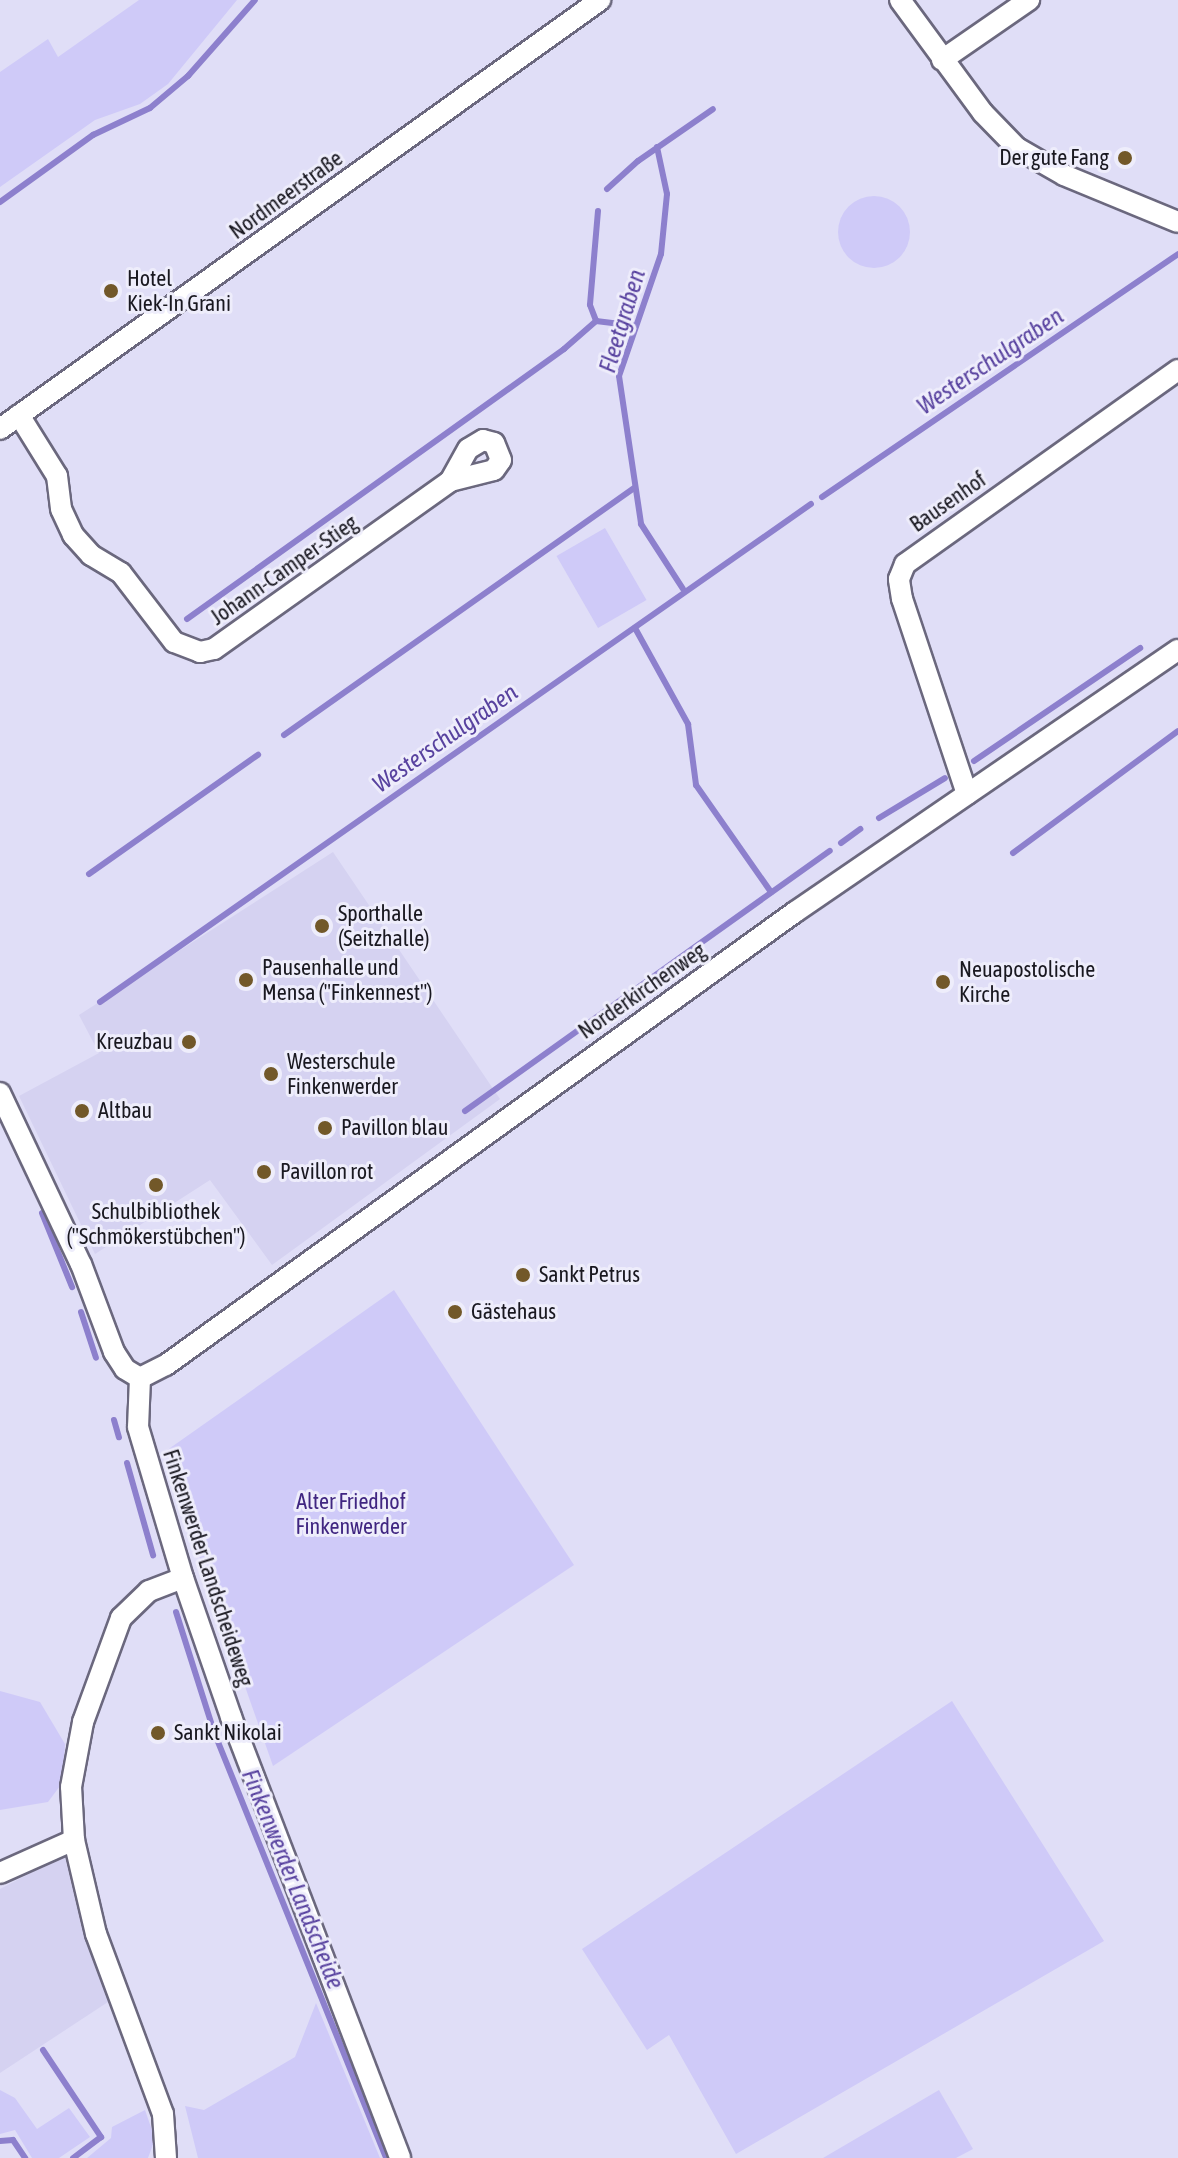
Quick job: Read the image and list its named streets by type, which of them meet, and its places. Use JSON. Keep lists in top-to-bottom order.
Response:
{
  "streets": {
    "street": [
      "Nordmeerstraße",
      "Bausenhof",
      "Johann-Camper-Stieg",
      "Norderkirchenweg",
      "Finkenwerder Landscheideweg"
    ]
  },
  "crossings": [
    ["Nordmeerstraße", "Johann-Camper-Stieg"],
    ["Bausenhof", "Norderkirchenweg"],
    ["Norderkirchenweg", "Finkenwerder Landscheideweg"]
  ],
  "water": ["Fleetgraben", "Westerschulgraben", "Finkenwerder Landscheide"],
  "parks": ["Alter Friedhof Finkenwerder"],
  "places": [
    "Der gute Fang",
    "Hotel Kiek-In Grani",
    "Sporthalle (Seitzhalle)",
    "Pausenhalle und Mensa (\"Finkennest\")",
    "Neuapostolische Kirche",
    "Kreuzbau",
    "Westerschule Finkenwerder",
    "Altbau",
    "Pavillon blau",
    "Pavillon rot",
    "Schulbibliothek (\"Schmökerstübchen\")",
    "Sankt Petrus",
    "Gästehaus",
    "Sankt Nikolai"
  ]
}
